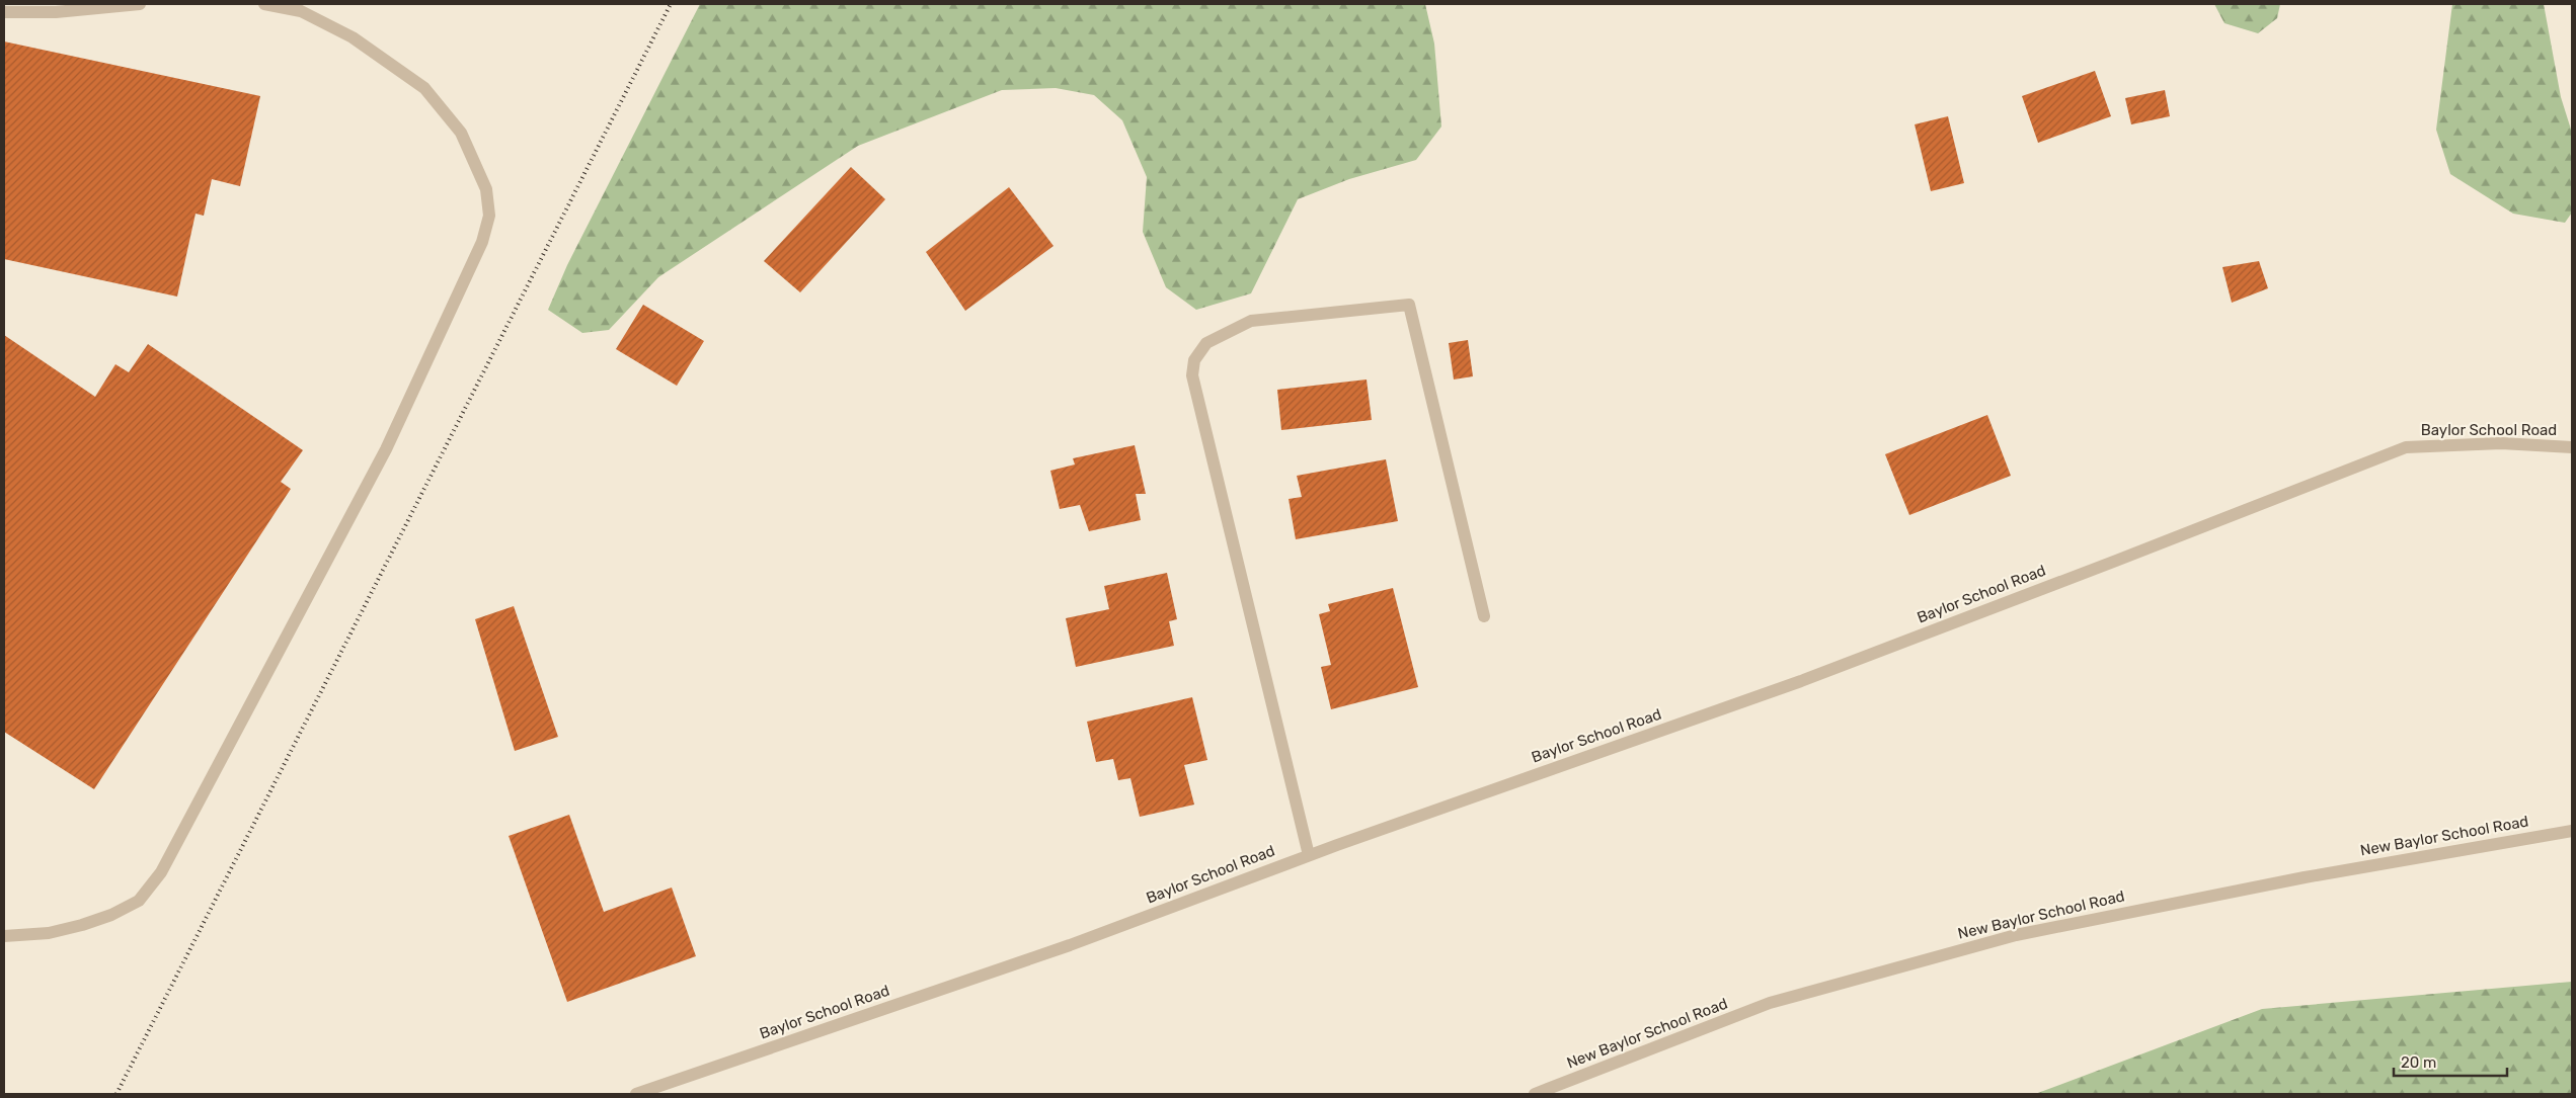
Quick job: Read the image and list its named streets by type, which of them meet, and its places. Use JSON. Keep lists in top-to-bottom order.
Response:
{
  "streets": {
    "street": ["Baylor School Road", "New Baylor School Road"]
  },
  "scale_bar": "20 m"
}
